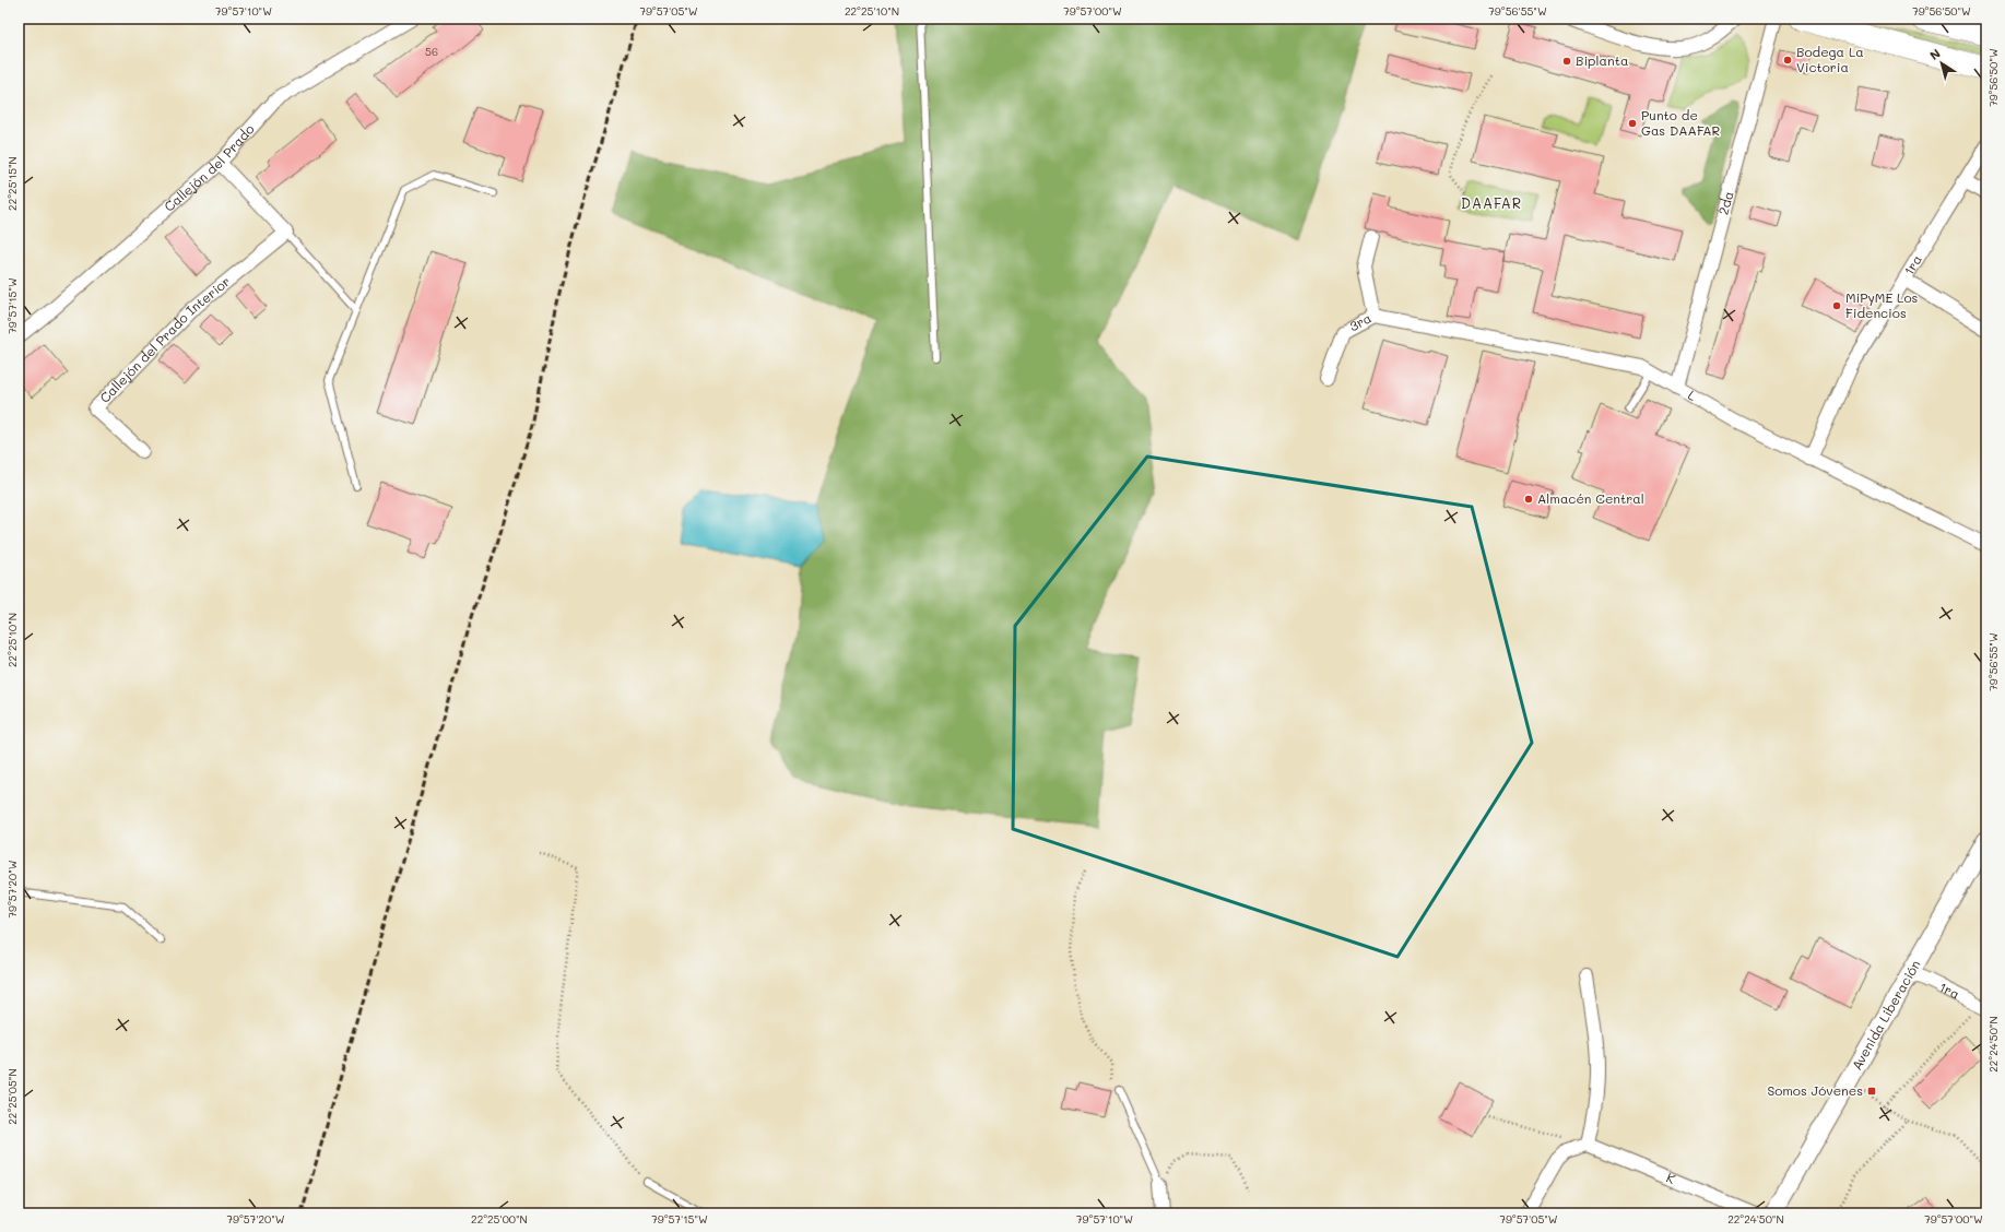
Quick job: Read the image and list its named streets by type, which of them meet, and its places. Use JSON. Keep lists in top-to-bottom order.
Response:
{
  "streets": {
    "main road": ["Avenida Liberación"],
    "street": [
      "Callejón del Prado",
      "2da",
      "1ra",
      "3ra",
      "Callejón del Prado Interior",
      "L",
      "K"
    ]
  },
  "crossings": [
    ["2da", "L"],
    ["1ra", "L"],
    ["1ra", "Avenida Liberación"],
    ["3ra", "L"]
  ],
  "districts": ["DAAFAR"],
  "places": {
    "other": [
      "Bodega La Victoria",
      "Biplanta",
      "Punto de Gas DAAFAR",
      "MiPyME Los Fidencios",
      "Almacén Central"
    ],
    "transit": ["Somos Jóvenes"]
  },
  "house_numbers": ["56"],
  "north": "top left",
  "coordinates": [
    "79°57'10\"W",
    "79°57'05\"W",
    "22°25'10\"N",
    "79°57'00\"W",
    "79°56'55\"W",
    "79°56'50\"W",
    "22°25'15\"N",
    "79°57'15\"W",
    "79°57'20\"W",
    "22°24'50\"N",
    "22°25'05\"N",
    "22°25'00\"N"
  ]
}
